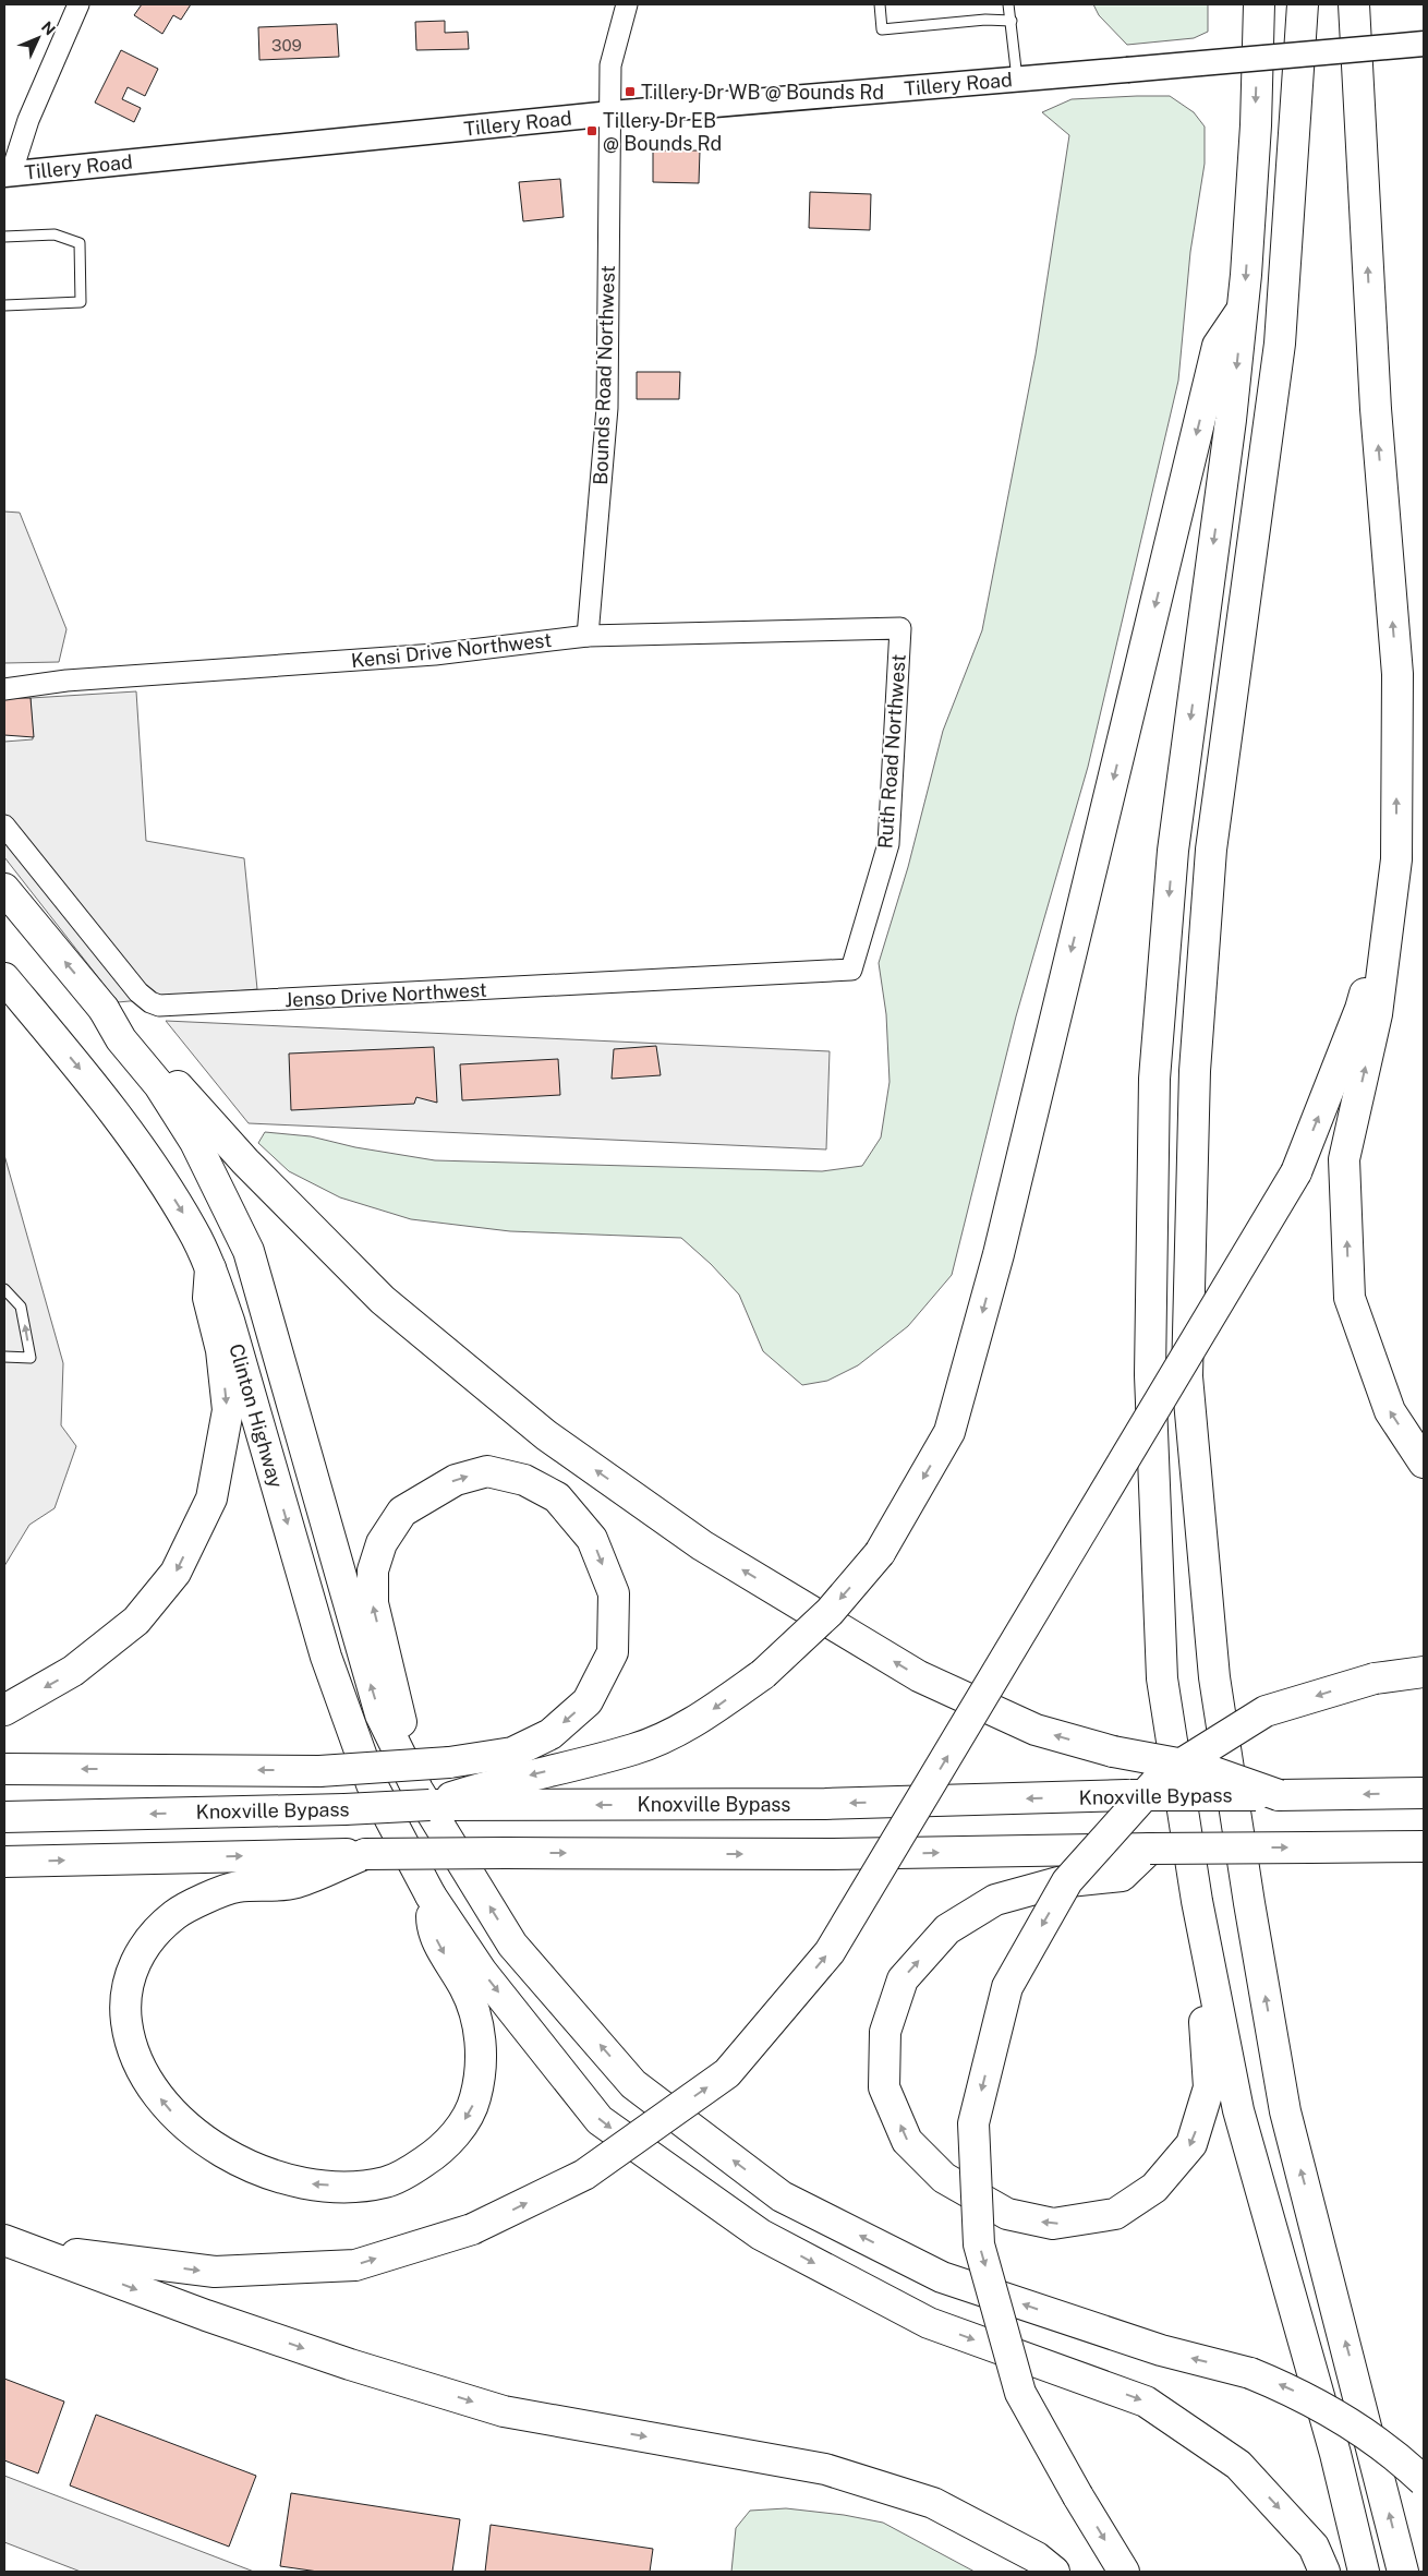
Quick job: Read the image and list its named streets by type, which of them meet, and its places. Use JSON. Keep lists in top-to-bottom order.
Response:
{
  "streets": {
    "highway": ["Clinton Highway", "Knoxville Bypass"],
    "street": [
      "Tillery Road",
      "Bounds Road Northwest",
      "Kensi Drive Northwest",
      "Ruth Road Northwest",
      "Jenso Drive Northwest"
    ]
  },
  "crossings": [
    ["Tillery Road", "Bounds Road Northwest"],
    ["Bounds Road Northwest", "Kensi Drive Northwest"],
    ["Kensi Drive Northwest", "Ruth Road Northwest"],
    ["Ruth Road Northwest", "Jenso Drive Northwest"]
  ],
  "places": {
    "transit": ["Tillery Dr WB @ Bounds Rd", "Tillery Dr EB @ Bounds Rd"]
  },
  "house_numbers": ["309"],
  "north": "top right"
}
